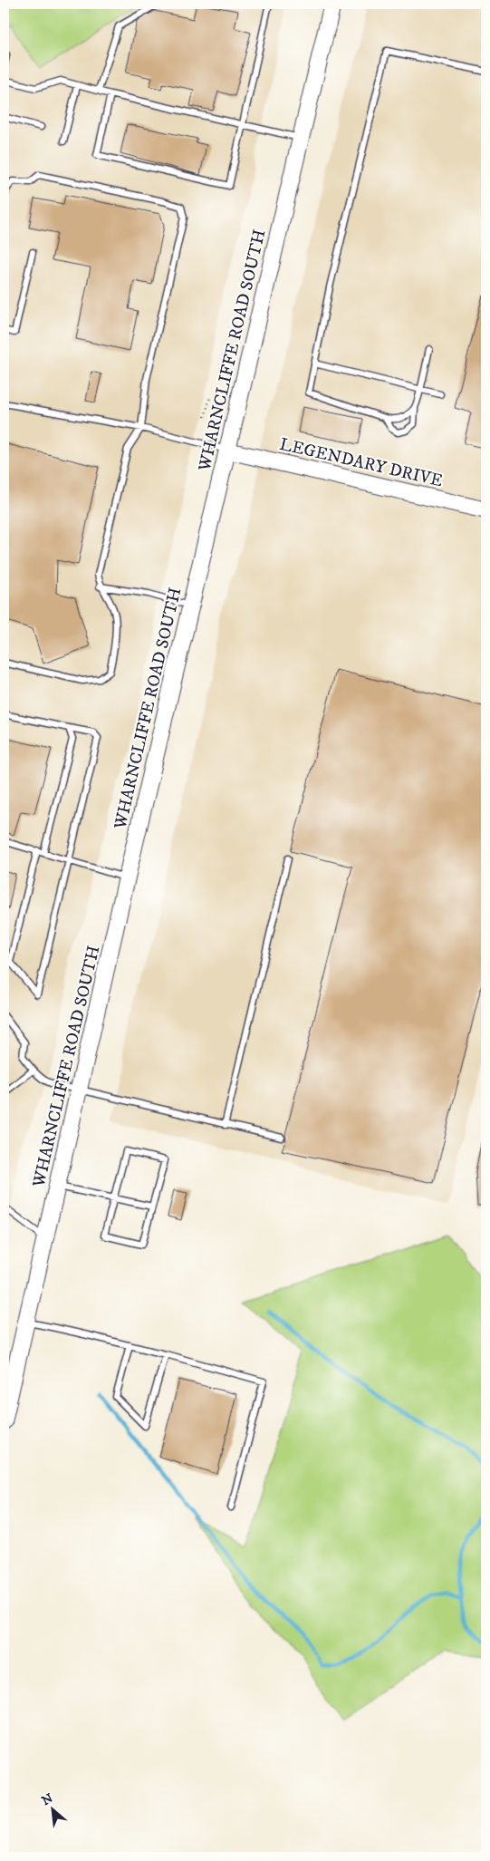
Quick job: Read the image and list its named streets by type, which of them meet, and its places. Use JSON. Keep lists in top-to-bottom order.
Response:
{
  "streets": {
    "main road": ["WHARNCLIFFE ROAD SOUTH", "LEGENDARY DRIVE"]
  },
  "crossings": [
    ["WHARNCLIFFE ROAD SOUTH", "LEGENDARY DRIVE"]
  ],
  "north": "top left"
}
